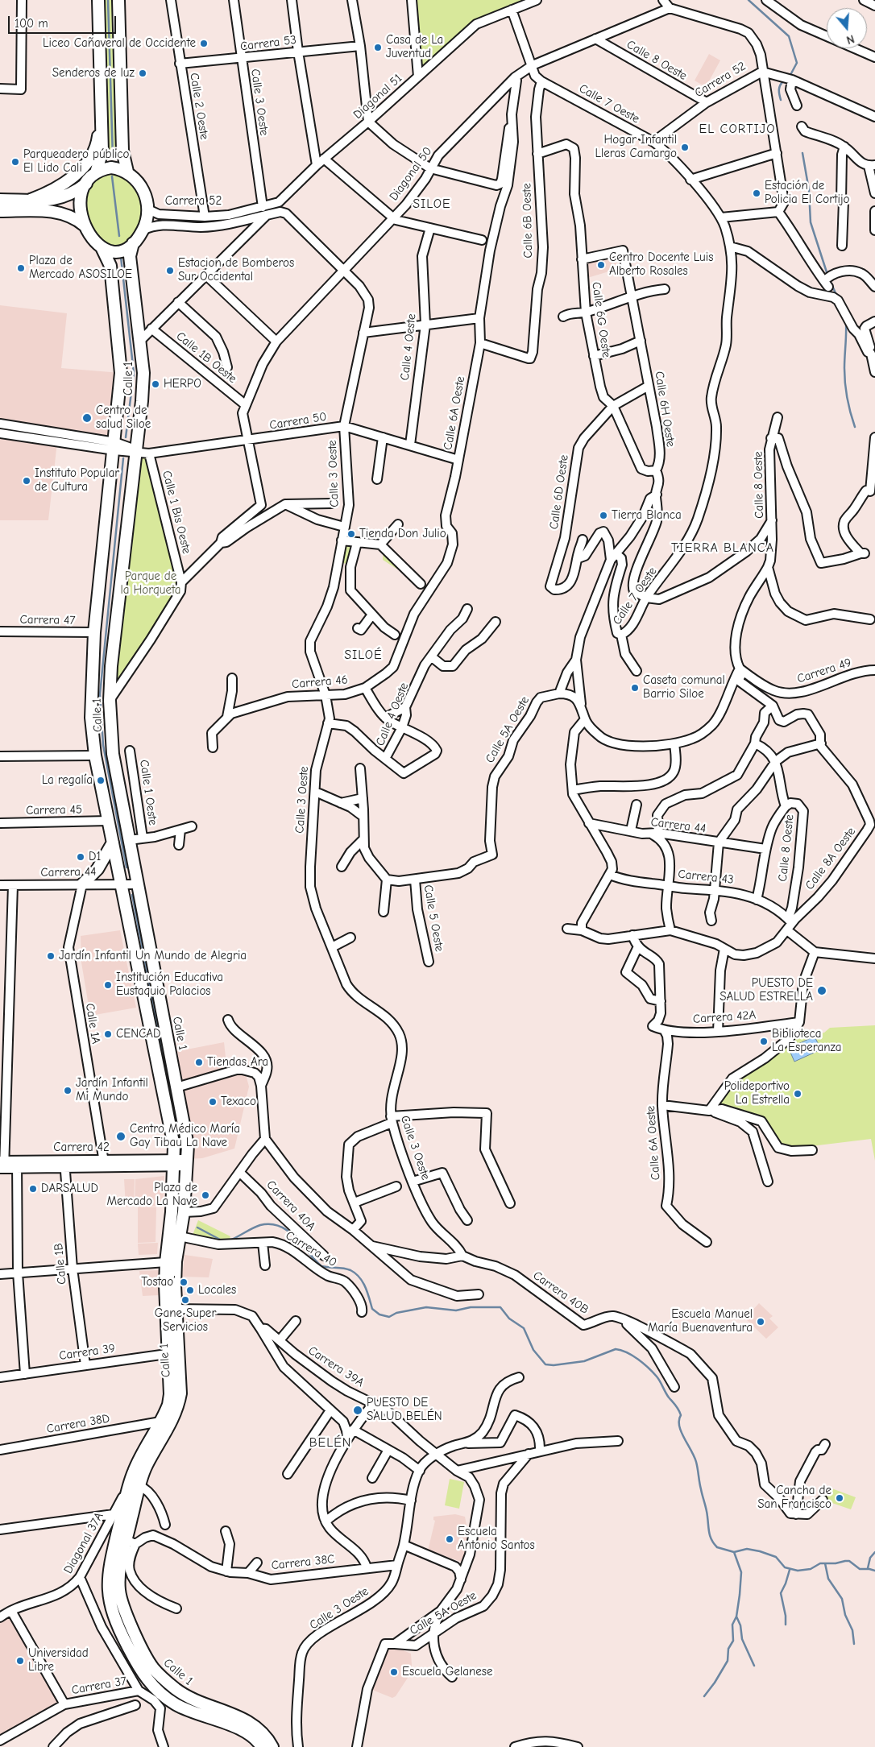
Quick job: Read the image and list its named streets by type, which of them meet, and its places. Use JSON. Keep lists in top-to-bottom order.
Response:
{
  "streets": {
    "main road": ["Calle 1"],
    "street": [
      "Carrera 53",
      "Calle 8 Oeste",
      "Carrera 52",
      "Diagonal 51",
      "Calle 3 Oeste",
      "Calle 7 Oeste",
      "Calle 2 Oeste",
      "Diagonal 50",
      "Calle 6B Oeste",
      "Calle 6G Oeste",
      "Calle 4 Oeste",
      "Calle 1B Oeste",
      "Calle 6H Oeste",
      "Calle 6A Oeste",
      "Carrera 50",
      "Calle 6D Oeste",
      "Calle 1 Bis Oeste",
      "Carrera 47",
      "Carrera 49",
      "Carrera 46",
      "Calle 5A Oeste",
      "Calle 1 Oeste",
      "Carrera 45",
      "Carrera 44",
      "Calle 8A Oeste",
      "Carrera 43",
      "Calle 5 Oeste",
      "Carrera 42A",
      "Calle 1A",
      "Carrera 42",
      "Carrera 40A",
      "Carrera 40",
      "Calle 1B",
      "Carrera 40B",
      "Carrera 39",
      "Carrera 39A",
      "Carrera 38D",
      "Diagonal 37A",
      "Carrera 38C",
      "Carrera 37"
    ]
  },
  "crossings": [
    ["Carrera 53", "Calle 3 Oeste"],
    ["Carrera 53", "Calle 2 Oeste"],
    ["Calle 8 Oeste", "Carrera 52"],
    ["Calle 8 Oeste", "Diagonal 50"],
    ["Calle 8 Oeste", "Calle 8A Oeste"],
    ["Calle 8 Oeste", "Carrera 43"],
    ["Carrera 52", "Diagonal 51"],
    ["Carrera 52", "Calle 3 Oeste"],
    ["Carrera 52", "Calle 7 Oeste"],
    ["Carrera 52", "Calle 2 Oeste"],
    ["Carrera 52", "Calle 1"],
    ["Diagonal 51", "Calle 3 Oeste"],
    ["Calle 3 Oeste", "Diagonal 50"],
    ["Calle 3 Oeste", "Carrera 50"],
    ["Calle 3 Oeste", "Carrera 46"],
    ["Calle 3 Oeste", "Carrera 40B"],
    ["Calle 3 Oeste", "Carrera 38C"],
    ["Calle 7 Oeste", "Calle 6B Oeste"],
    ["Calle 7 Oeste", "Calle 6H Oeste"],
    ["Diagonal 50", "Calle 1B Oeste"],
    ["Diagonal 50", "Calle 6A Oeste"],
    ["Diagonal 50", "Carrera 50"],
    ["Calle 6B Oeste", "Calle 6G Oeste"],
    ["Calle 6B Oeste", "Calle 6A Oeste"],
    ["Calle 6G Oeste", "Calle 6H Oeste"],
    ["Calle 6G Oeste", "Calle 6D Oeste"],
    ["Calle 4 Oeste", "Carrera 50"],
    ["Calle 4 Oeste", "Carrera 46"],
    ["Calle 1", "Carrera 50"],
    ["Calle 1", "Carrera 47"],
    ["Calle 1", "Carrera 45"],
    ["Calle 1", "Carrera 44"],
    ["Calle 1", "Carrera 42"],
    ["Calle 1", "Carrera 40"],
    ["Calle 1", "Carrera 39"],
    ["Calle 1", "Carrera 39A"],
    ["Calle 1", "Carrera 38D"],
    ["Calle 1", "Diagonal 37A"],
    ["Calle 1", "Carrera 38C"],
    ["Calle 6A Oeste", "Carrera 50"],
    ["Calle 6A Oeste", "Carrera 46"],
    ["Calle 6A Oeste", "Carrera 42A"],
    ["Carrera 50", "Calle 1 Bis Oeste"],
    ["Carrera 49", "Calle 8A Oeste"],
    ["Calle 5A Oeste", "Calle 5 Oeste"],
    ["Carrera 44", "Calle 1A"],
    ["Calle 8A Oeste", "Carrera 43"],
    ["Calle 1A", "Carrera 42"],
    ["Carrera 42", "Calle 1B"],
    ["Calle 1B", "Carrera 39"]
  ],
  "districts": [
    "EL CORTIJO",
    "SILOE",
    "TIERRA BLANCA",
    "SILOÉ",
    "BELÉN"
  ],
  "parks": ["Parque de la Horqueta"],
  "places": [
    "Liceo Cañaveral de Occidente",
    "Casa de La Juventud",
    "Senderos de luz",
    "Hogar Infantil Lleras Camargo",
    "Parqueadero público El Lido Cali",
    "Estación de Policia El Cortijo",
    "Centro Docente Luis Alberto Rosales",
    "Plaza de Mercado ASOSILOE",
    "Estacion de Bomberos Sur Occidental",
    "HERPO",
    "Centro de salud Siloe",
    "Instituto Popular de Cultura",
    "Tierra Blanca",
    "Tienda Don Julio",
    "Caseta comunal Barrio Siloe",
    "La regalía",
    "D1",
    "Jardín Infantil Un Mundo de Alegria",
    "Institución Educativa Eustaquio Palacios",
    "PUESTO DE SALUD ESTRELLA",
    "CENCAD",
    "Biblioteca La Esperanza",
    "Tiendas Ara",
    "Jardín Infantil Mi Mundo",
    "Polideportivo La Estrella",
    "Texaco",
    "Centro Médico María Gay Tibau La Nave",
    "DARSALUD",
    "Plaza de Mercado La Nave",
    "Tostao’",
    "Locales",
    "Gane Super Servicios",
    "Escuela Manuel María Buenaventura",
    "PUESTO DE SALUD BELÉN",
    "Cancha de San Francisco",
    "Escuela Antonio Santos",
    "Universidad Libre",
    "Escuela Gelanese"
  ],
  "scale_bar": "100 m",
  "north": "bottom"
}
